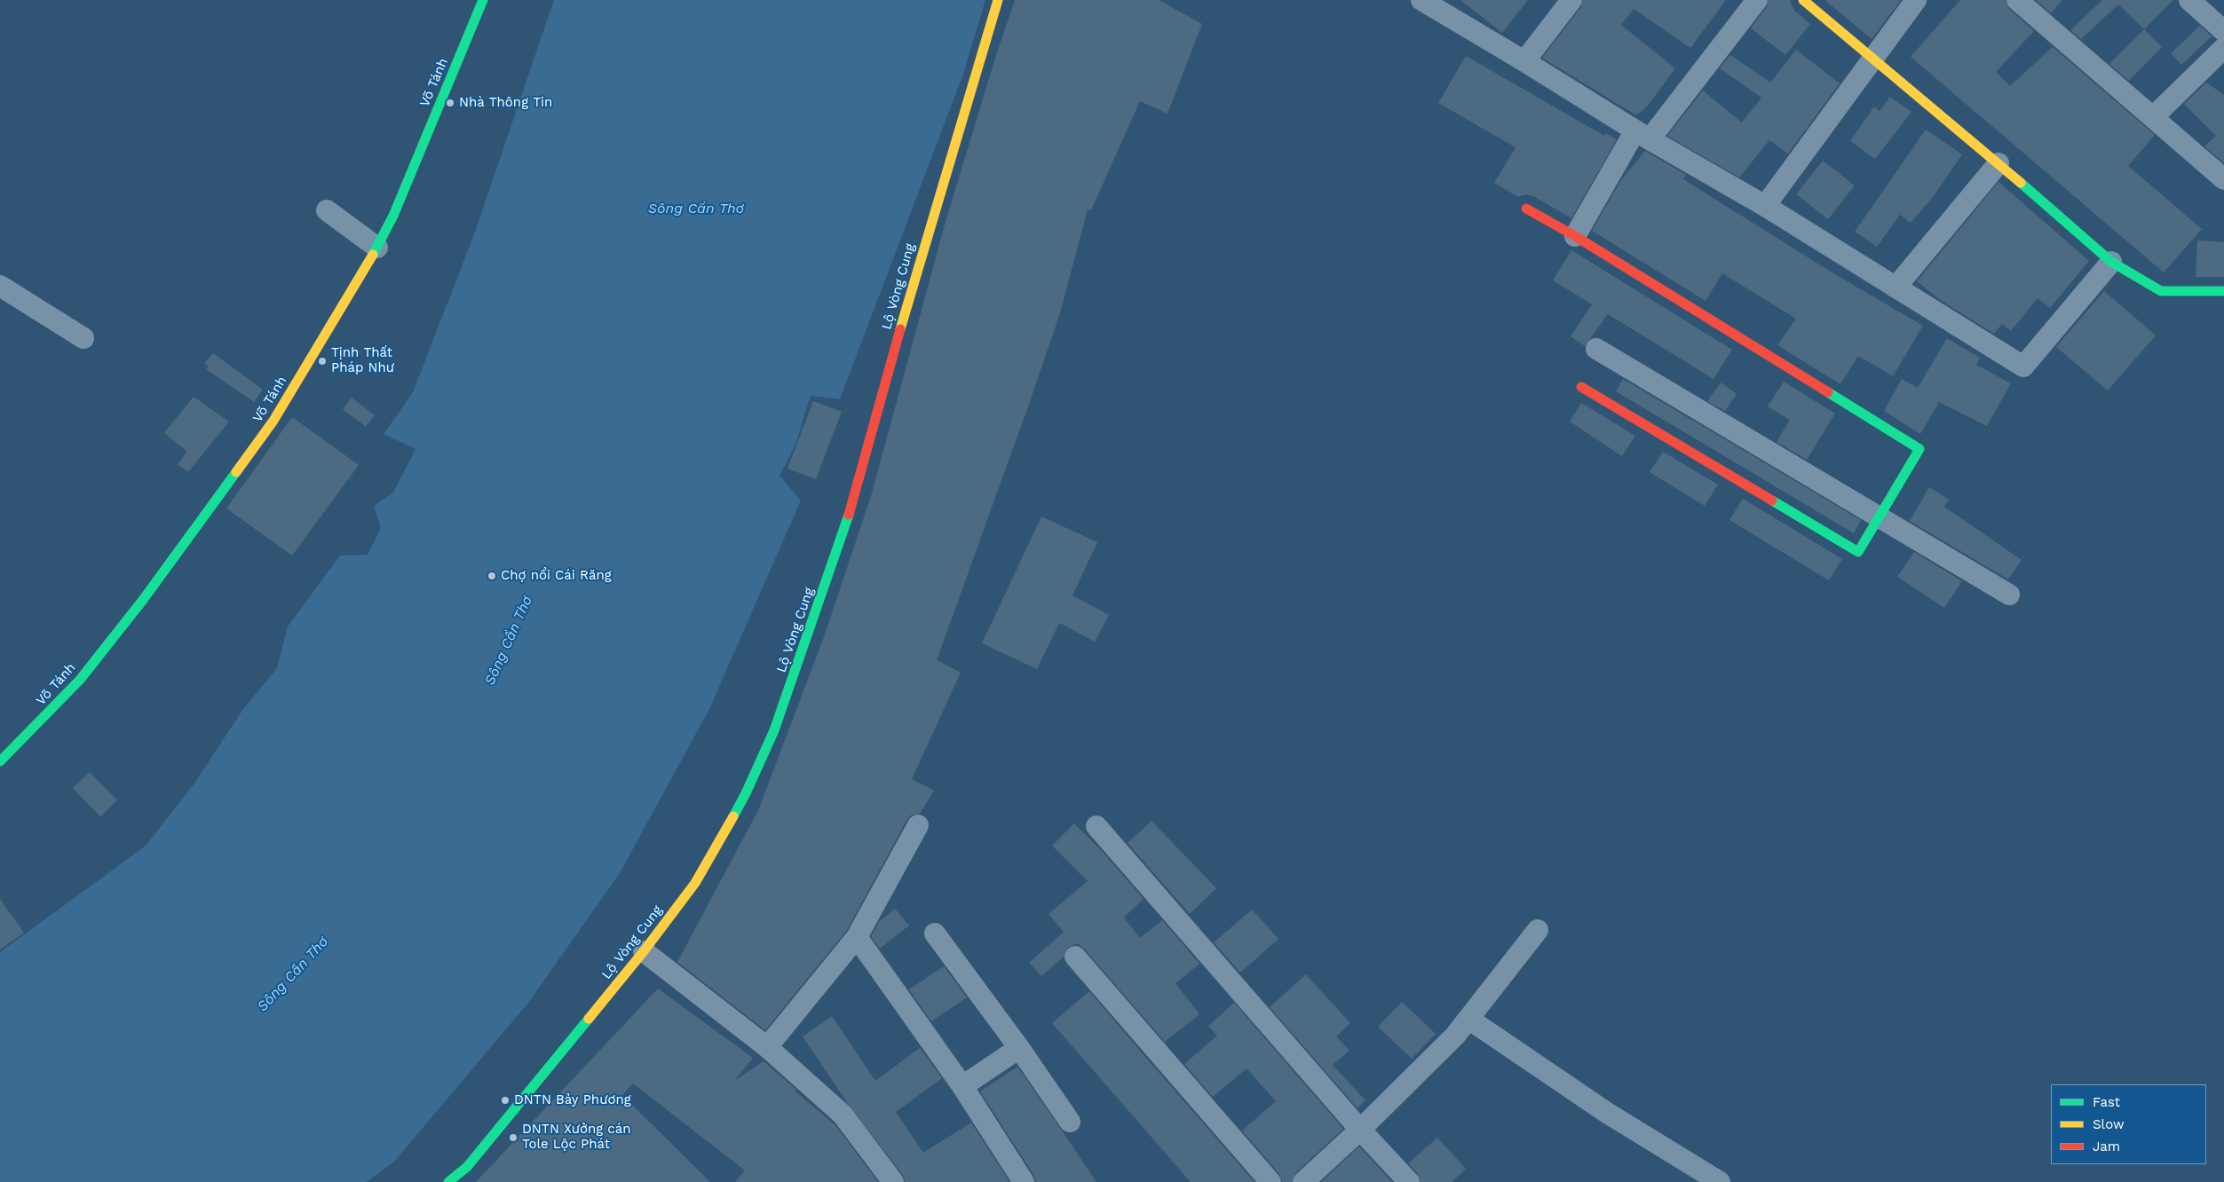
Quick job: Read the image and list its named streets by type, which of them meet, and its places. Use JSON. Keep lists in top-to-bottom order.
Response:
{
  "streets": {
    "street": ["Võ Tánh", "Lộ Vòng Cung"]
  },
  "water": ["Sông Cần Thơ"],
  "places": [
    "Nhà Thông Tin",
    "Tịnh Thất Pháp Như",
    "Chợ nổi Cái Răng",
    "DNTN Bảy Phương",
    "DNTN Xưởng cán Tole Lộc Phát"
  ],
  "legend": ["Fast", "Slow", "Jam"]
}
